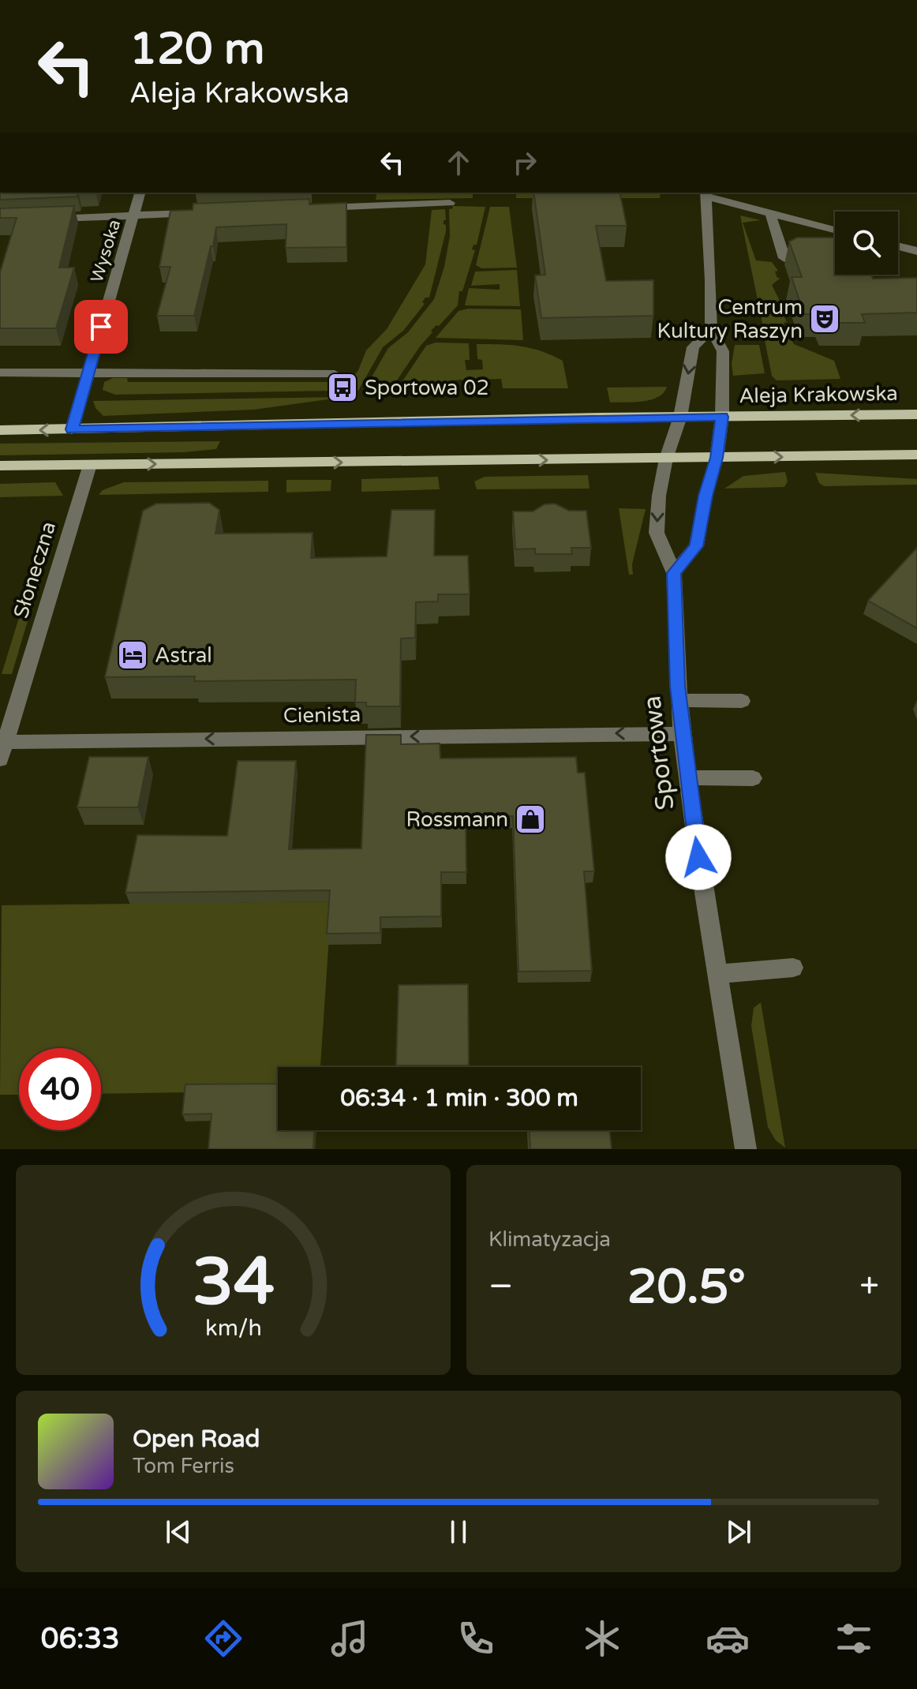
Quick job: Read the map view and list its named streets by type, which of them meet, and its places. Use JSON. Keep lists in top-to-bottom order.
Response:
{
  "streets": {
    "main road": ["Aleja Krakowska"],
    "street": [
      "Wysoka",
      "Słoneczna",
      "Cienista",
      "Sportowa"
    ]
  },
  "crossings": [
    ["Wysoka", "Aleja Krakowska"],
    ["Aleja Krakowska", "Sportowa"],
    ["Słoneczna", "Cienista"],
    ["Cienista", "Sportowa"]
  ],
  "one_way": ["Cienista"],
  "places": {
    "theatre": ["Centrum Kultury Raszyn"],
    "bus stop": ["Sportowa 02"],
    "hotel": ["Astral"],
    "shop": ["Rossmann"]
  },
  "page": {
    "turn": ["120 m", "Aleja Krakowska"],
    "limit": "40",
    "trip": "06:34 · 1 min · 300 m",
    "tile": "Klimatyzacja",
    "heat": ["−", "20.5°", "+"],
    "song": ["Open Road", "Tom Ferris"],
    "tabs": "06:33",
    "gauge": ["34", "km/h"]
  }
}
